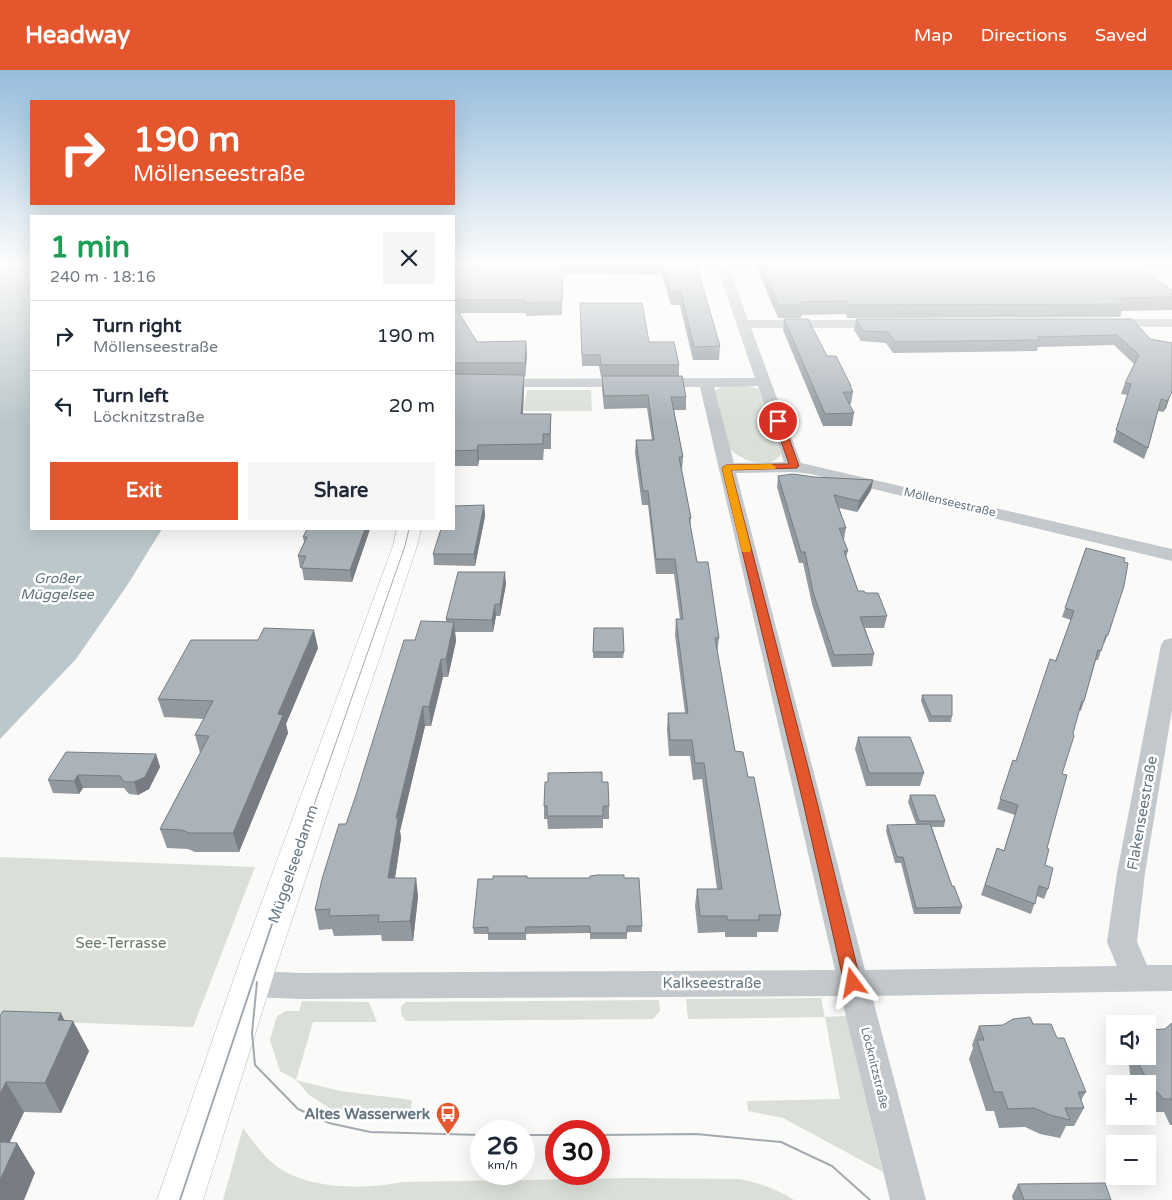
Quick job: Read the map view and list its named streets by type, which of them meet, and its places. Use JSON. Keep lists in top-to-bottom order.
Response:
{
  "streets": {
    "main road": ["Müggelseedamm"],
    "street": [
      "Möllenseestraße",
      "Flakenseestraße",
      "Kalkseestraße",
      "Löcknitzstraße"
    ]
  },
  "crossings": [
    ["Möllenseestraße", "Löcknitzstraße"],
    ["Flakenseestraße", "Kalkseestraße"],
    ["Müggelseedamm", "Kalkseestraße"],
    ["Kalkseestraße", "Löcknitzstraße"]
  ],
  "water": ["Großer Müggelsee"],
  "parks": ["See-Terrasse"],
  "places": {
    "bus stop": ["Altes Wasserwerk"]
  },
  "page": {
    "header": "Headway",
    "nav": ["Map", "Directions", "Saved"],
    "turn": ["190 m", "Möllenseestraße"],
    "heading": ["1 min", "240 m · 18:16"],
    "list": [
      {
        "name": "Turn right",
        "note": "Möllenseestraße",
        "value": "190 m"
      },
      {
        "name": "Turn left",
        "note": "Löcknitzstraße",
        "value": "20 m"
      }
    ],
    "buttons": ["Exit", "Share"],
    "map_buttons": ["+", "−"],
    "speed": "26 km/h",
    "limit": "30"
  }
}
